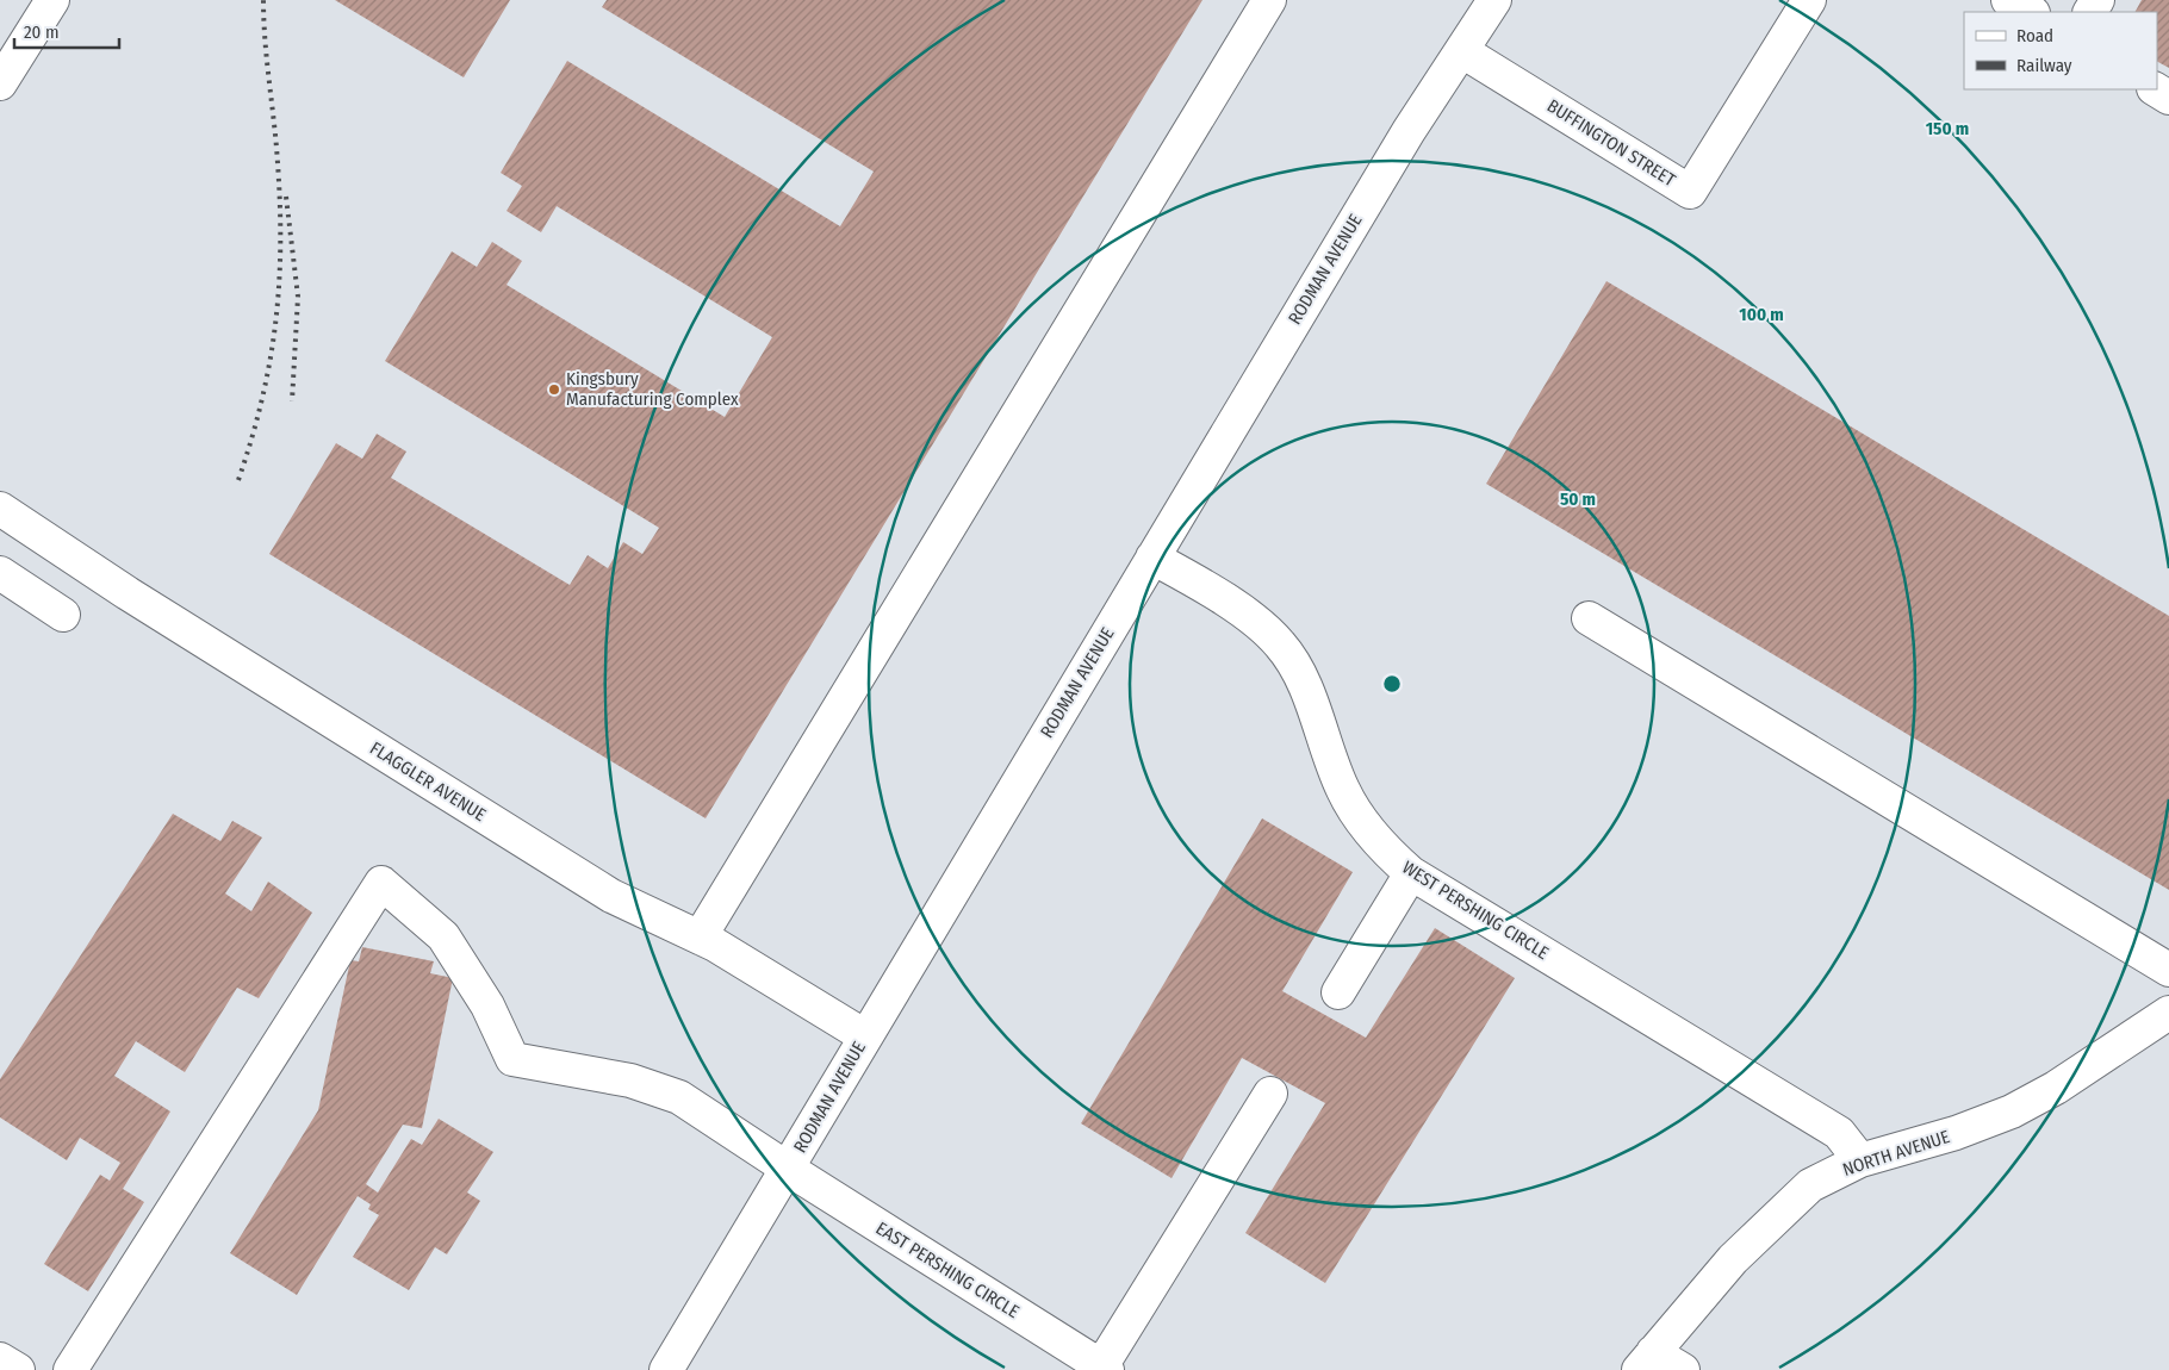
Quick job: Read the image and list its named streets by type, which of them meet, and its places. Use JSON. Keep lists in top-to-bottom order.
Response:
{
  "streets": {
    "street": [
      "BUFFINGTON STREET",
      "RODMAN AVENUE",
      "FLAGGLER AVENUE",
      "WEST PERSHING CIRCLE",
      "NORTH AVENUE",
      "EAST PERSHING CIRCLE"
    ]
  },
  "crossings": [
    ["BUFFINGTON STREET", "RODMAN AVENUE"],
    ["RODMAN AVENUE", "FLAGGLER AVENUE"],
    ["RODMAN AVENUE", "WEST PERSHING CIRCLE"],
    ["RODMAN AVENUE", "EAST PERSHING CIRCLE"],
    ["WEST PERSHING CIRCLE", "NORTH AVENUE"]
  ],
  "places": ["Kingsbury Manufacturing Complex"],
  "legend": ["Road", "Railway"],
  "scale_bar": "20 m",
  "rings": ["150 m", "100 m", "50 m"]
}
